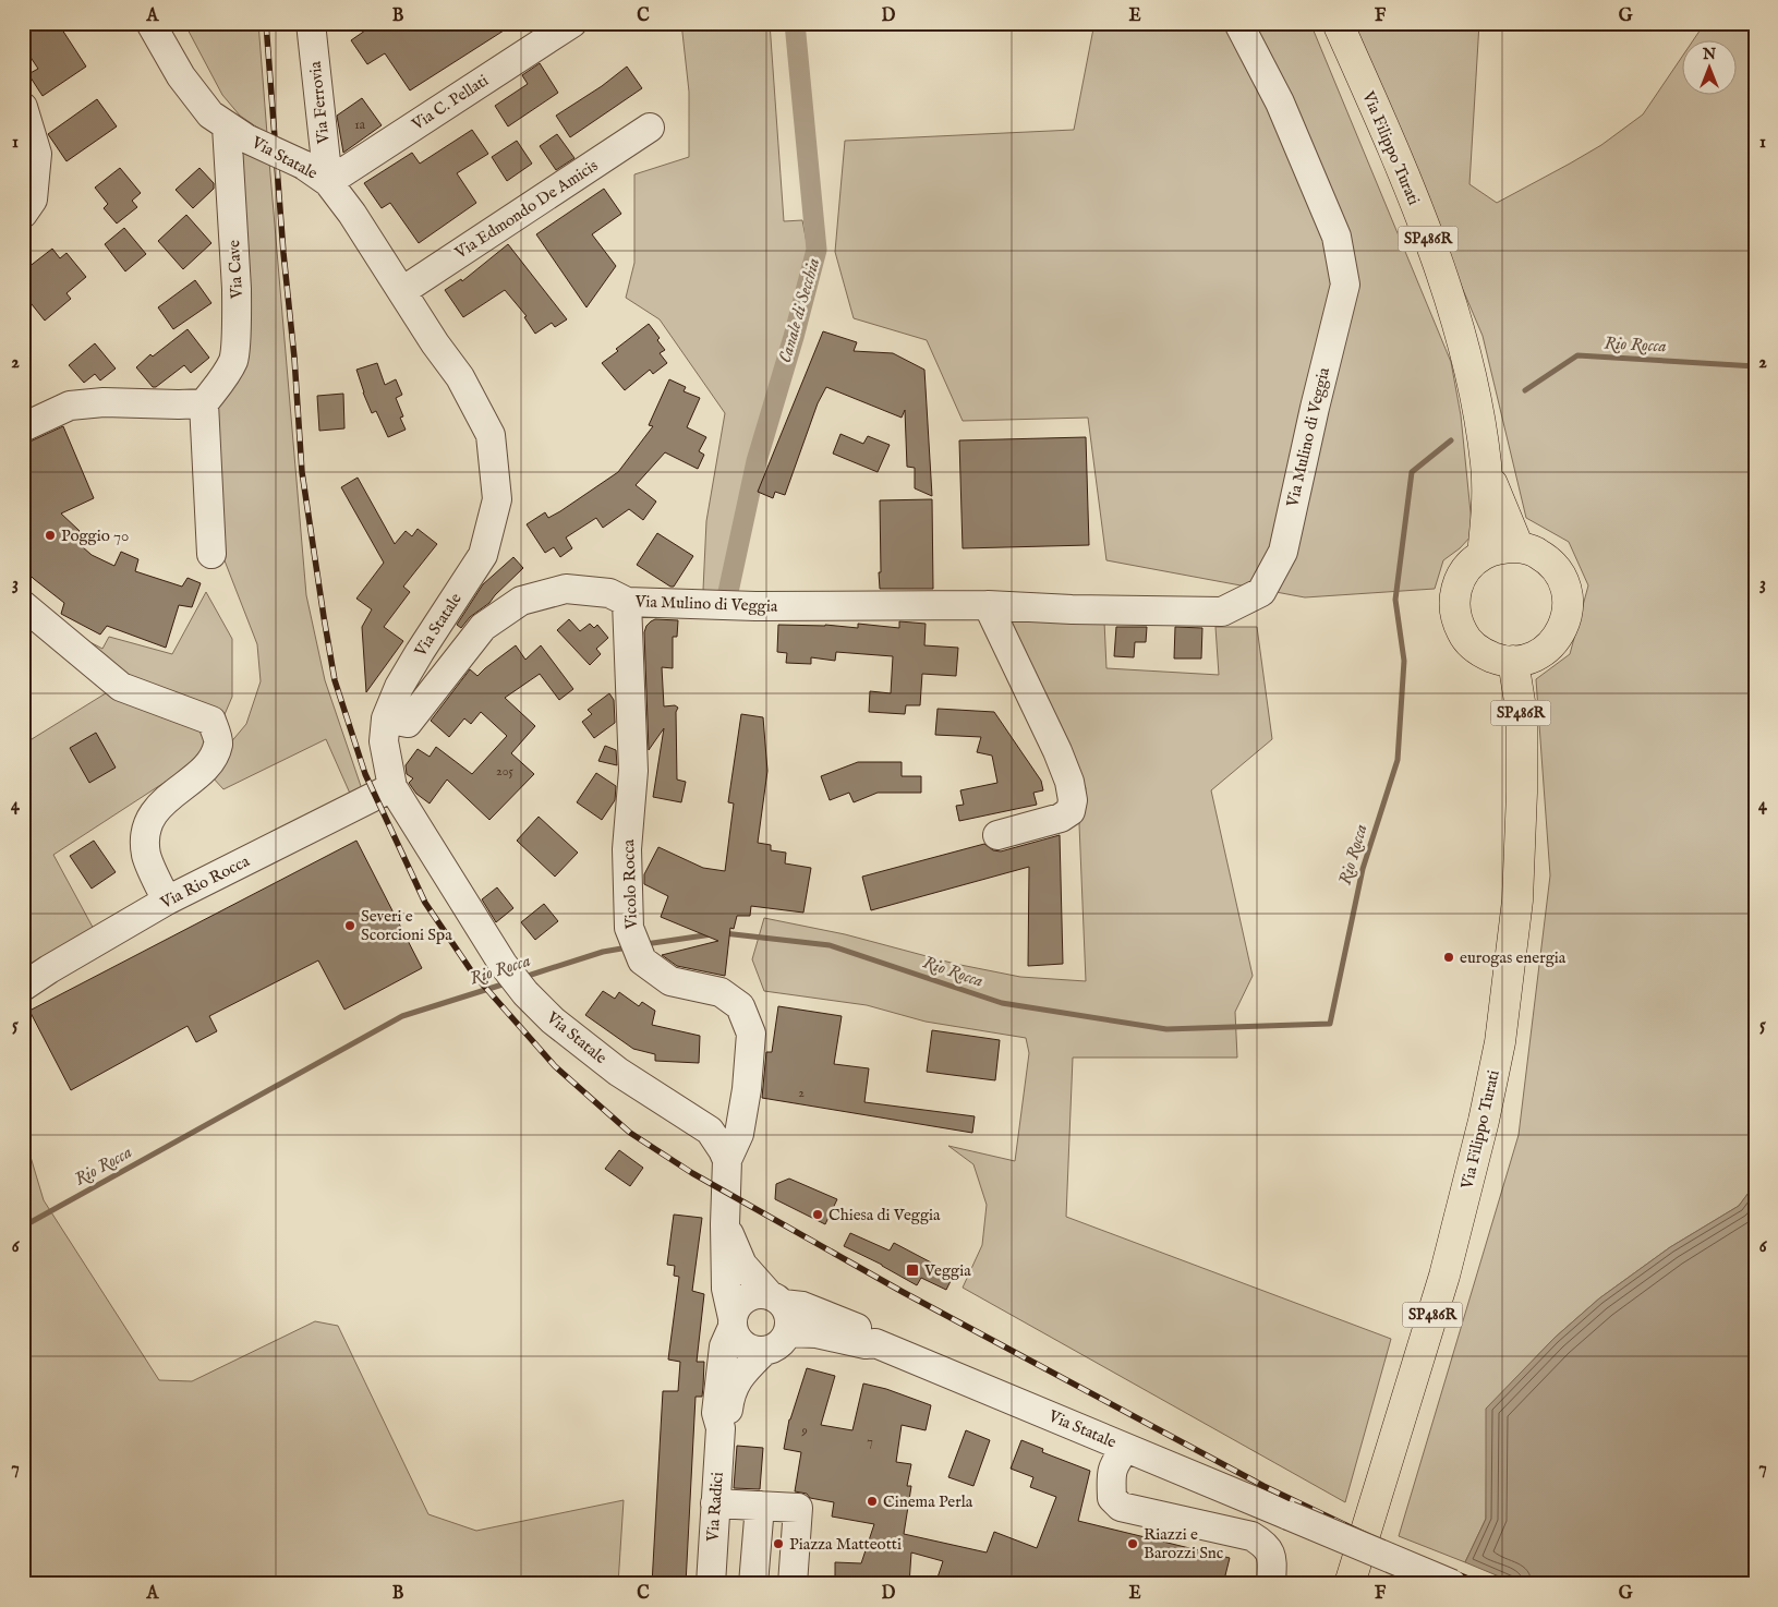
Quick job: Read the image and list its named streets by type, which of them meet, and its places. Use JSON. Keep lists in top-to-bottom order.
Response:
{
  "streets": {
    "main road": ["Via Filippo Turati", "SP486R"],
    "street": [
      "Via Ferrovia",
      "Via C. Pellati",
      "Via Statale",
      "Via Edmondo De Amicis",
      "Via Cave",
      "Via Mulino di Veggia",
      "Via Rio Rocca",
      "Vicolo Rocca",
      "Via Radici"
    ]
  },
  "crossings": [
    ["Via Ferrovia", "Via C. Pellati"],
    ["Via Ferrovia", "Via Statale"],
    ["Via C. Pellati", "Via Statale"],
    ["Via Statale", "Via Edmondo De Amicis"],
    ["Via Statale", "Via Cave"],
    ["Via Statale", "Via Mulino di Veggia"],
    ["Via Statale", "Via Rio Rocca"],
    ["Via Statale", "Vicolo Rocca"],
    ["Via Statale", "Via Radici"],
    ["Via Mulino di Veggia", "Vicolo Rocca"]
  ],
  "water": ["Canale di Secchia", "Rio Rocca"],
  "places": {
    "other": [
      "Poggio 70",
      "Severi e Scorcioni Spa",
      "eurogas energia",
      "Chiesa di Veggia",
      "Cinema Perla",
      "Piazza Matteotti",
      "Riazzi e Barozzi Snc"
    ],
    "transit": ["Veggia"]
  },
  "house_numbers": [
    "1a",
    "205",
    "2",
    "9",
    "7"
  ],
  "north": "top",
  "grid": {
    "columns": [
      "A",
      "B",
      "C",
      "D",
      "E",
      "F",
      "G"
    ],
    "rows": [
      "1",
      "2",
      "3",
      "4",
      "5",
      "6",
      "7"
    ]
  }
}
